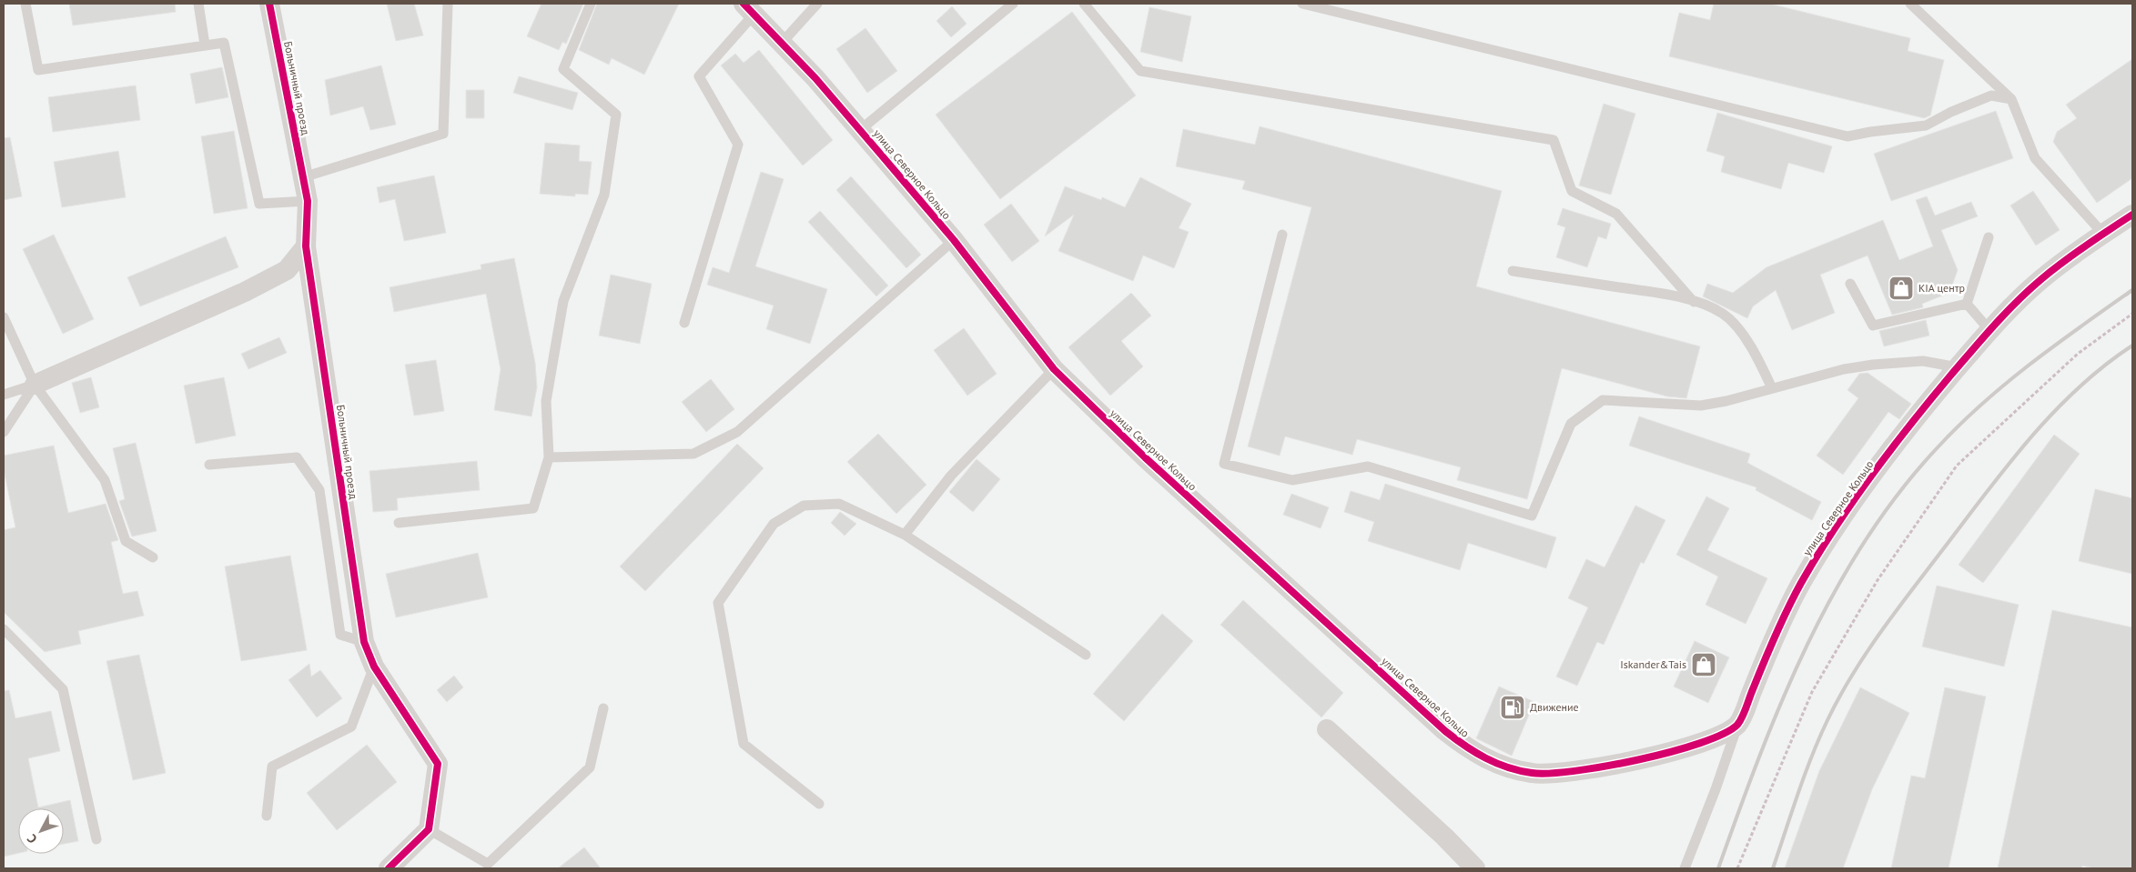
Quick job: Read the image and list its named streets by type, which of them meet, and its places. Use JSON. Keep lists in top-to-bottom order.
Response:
{
  "streets": {
    "street": ["Больничный проезд", "улица Северное Кольцо"]
  },
  "places": {
    "shop": ["KIA центр", "Iskander&Tais"],
    "fuel station": ["Движение"]
  },
  "north": "bottom left"
}
